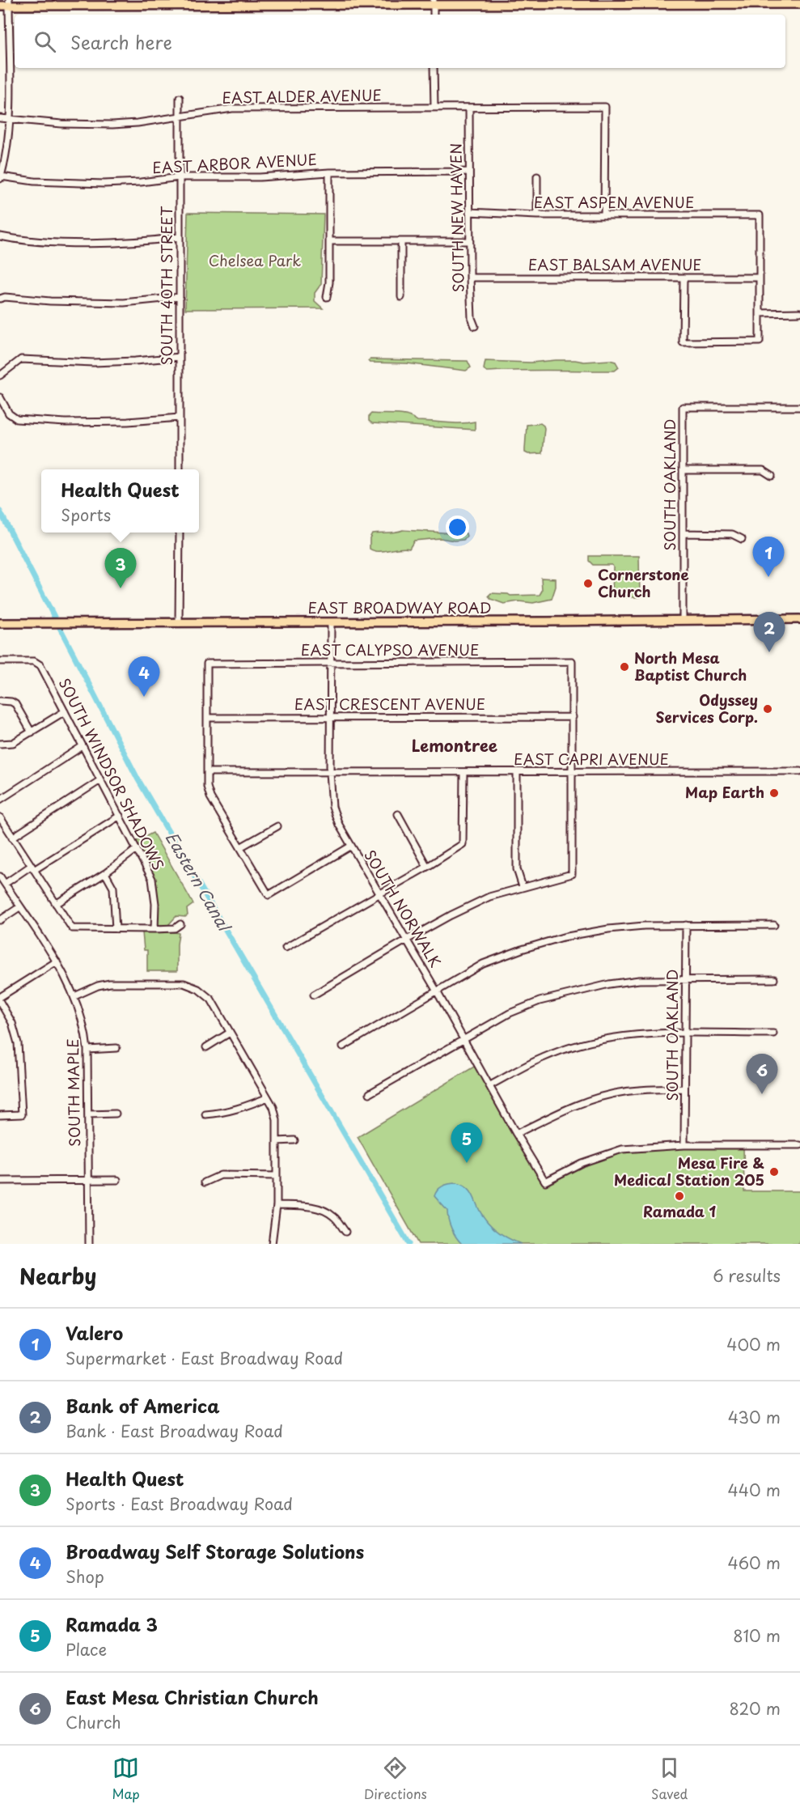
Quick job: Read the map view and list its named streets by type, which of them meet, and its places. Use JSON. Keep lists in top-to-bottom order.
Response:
{
  "streets": {
    "main road": ["EAST BROADWAY ROAD"],
    "street": [
      "EAST ALDER AVENUE",
      "EAST ARBOR AVENUE",
      "EAST ASPEN AVENUE",
      "SOUTH NEW HAVEN",
      "EAST BALSAM AVENUE",
      "SOUTH 40TH STREET",
      "SOUTH OAKLAND",
      "EAST CALYPSO AVENUE",
      "EAST CRESCENT AVENUE",
      "EAST CAPRI AVENUE",
      "SOUTH WINDSOR SHADOWS",
      "SOUTH NORWALK",
      "SOUTH MAPLE"
    ]
  },
  "crossings": [
    ["EAST ALDER AVENUE", "EAST ASPEN AVENUE"],
    ["EAST ALDER AVENUE", "SOUTH NEW HAVEN"],
    ["EAST ALDER AVENUE", "SOUTH 40TH STREET"],
    ["EAST ARBOR AVENUE", "SOUTH NEW HAVEN"],
    ["EAST ARBOR AVENUE", "SOUTH 40TH STREET"],
    ["EAST ASPEN AVENUE", "SOUTH NEW HAVEN"],
    ["EAST ASPEN AVENUE", "EAST BALSAM AVENUE"],
    ["SOUTH NEW HAVEN", "EAST BALSAM AVENUE"],
    ["SOUTH OAKLAND", "EAST BROADWAY ROAD"],
    ["SOUTH OAKLAND", "SOUTH NORWALK"],
    ["EAST BROADWAY ROAD", "SOUTH NORWALK"],
    ["EAST CALYPSO AVENUE", "EAST CRESCENT AVENUE"],
    ["EAST CALYPSO AVENUE", "SOUTH NORWALK"],
    ["EAST CRESCENT AVENUE", "SOUTH NORWALK"],
    ["EAST CAPRI AVENUE", "SOUTH NORWALK"]
  ],
  "districts": ["Lemontree"],
  "water": ["Eastern Canal"],
  "parks": ["Chelsea Park"],
  "places": [
    "Cornerstone Church",
    "North Mesa Baptist Church",
    "Odyssey Services Corp.",
    "Map Earth",
    "Mesa Fire & Medical Station 205",
    "Ramada 1"
  ],
  "page": {
    "search": "Search here",
    "popup": ["Health Quest", "Sports"],
    "pins": [
      "1",
      "3",
      "2",
      "4",
      "6",
      "5"
    ],
    "heading": ["Nearby", "6 results"],
    "list": [
      {
        "mark": "1",
        "name": "Valero",
        "note": "Supermarket · East Broadway Road",
        "value": "400 m"
      },
      {
        "mark": "2",
        "name": "Bank of America",
        "note": "Bank · East Broadway Road",
        "value": "430 m"
      },
      {
        "mark": "3",
        "name": "Health Quest",
        "note": "Sports · East Broadway Road",
        "value": "440 m"
      },
      {
        "mark": "4",
        "name": "Broadway Self Storage Solutions",
        "note": "Shop",
        "value": "460 m"
      },
      {
        "mark": "5",
        "name": "Ramada 3",
        "note": "Place",
        "value": "810 m"
      },
      {
        "mark": "6",
        "name": "East Mesa Christian Church",
        "note": "Church",
        "value": "820 m"
      }
    ],
    "nav": ["Map", "Directions", "Saved"]
  }
}
